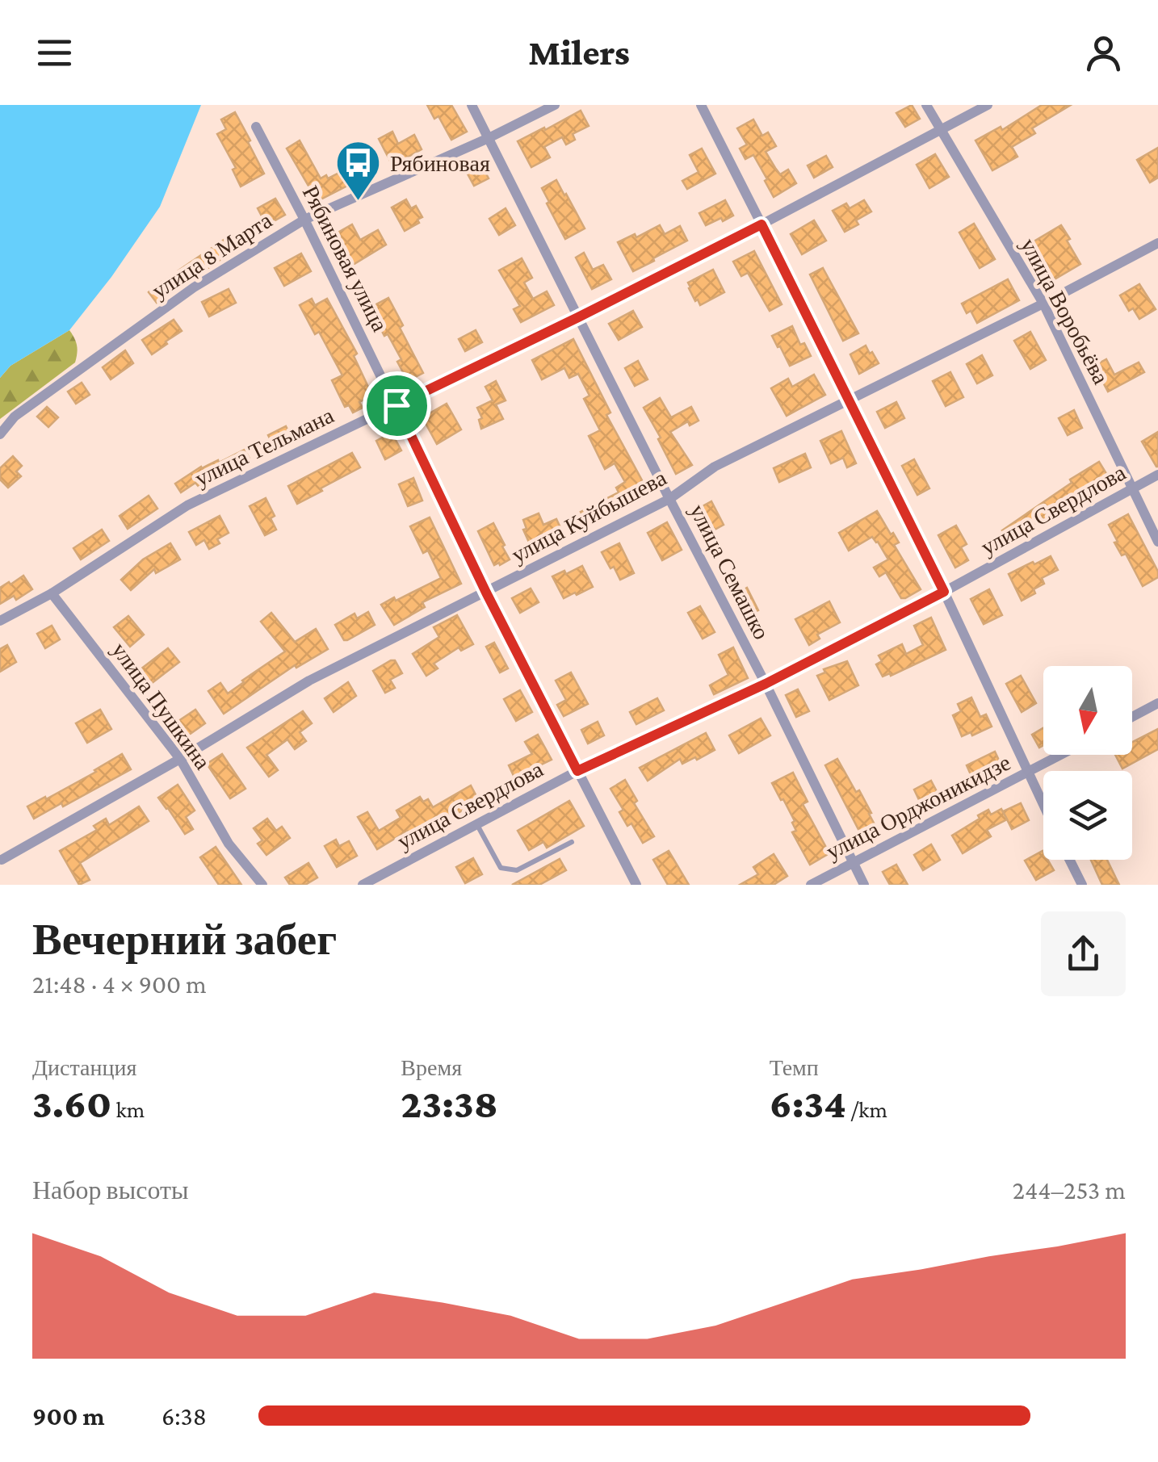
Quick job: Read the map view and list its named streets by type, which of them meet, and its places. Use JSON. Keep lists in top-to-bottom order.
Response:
{
  "streets": {
    "street": [
      "улица 8 Марта",
      "Рябиновая улица",
      "улица Воробьёва",
      "улица Тельмана",
      "улица Свердлова",
      "улица Куйбышева",
      "улица Семашко",
      "улица Пушкина",
      "улица Орджоникидзе"
    ]
  },
  "crossings": [
    ["улица 8 Марта", "Рябиновая улица"],
    ["улица 8 Марта", "улица Семашко"],
    ["Рябиновая улица", "улица Тельмана"],
    ["Рябиновая улица", "улица Свердлова"],
    ["Рябиновая улица", "улица Куйбышева"],
    ["улица Воробьёва", "улица Тельмана"],
    ["улица Воробьёва", "улица Свердлова"],
    ["улица Воробьёва", "улица Куйбышева"],
    ["улица Тельмана", "улица Семашко"],
    ["улица Тельмана", "улица Пушкина"],
    ["улица Свердлова", "улица Семашко"],
    ["улица Куйбышева", "улица Семашко"],
    ["улица Куйбышева", "улица Пушкина"],
    ["улица Семашко", "улица Орджоникидзе"]
  ],
  "places": {
    "bus stop": ["Рябиновая"]
  },
  "north": "bottom",
  "page": {
    "header": "Milers",
    "heading": ["Вечерний забег", "21:48 · 4 × 900 m"],
    "stats": [
      ["Дистанция", "3.60 km"],
      ["Время", "23:38"],
      ["Темп", "6:34 /km"]
    ],
    "chart": ["Набор высоты", "244–253 m"],
    "list": [
      {
        "name": "900 m",
        "note": "6:38"
      }
    ]
  }
}
